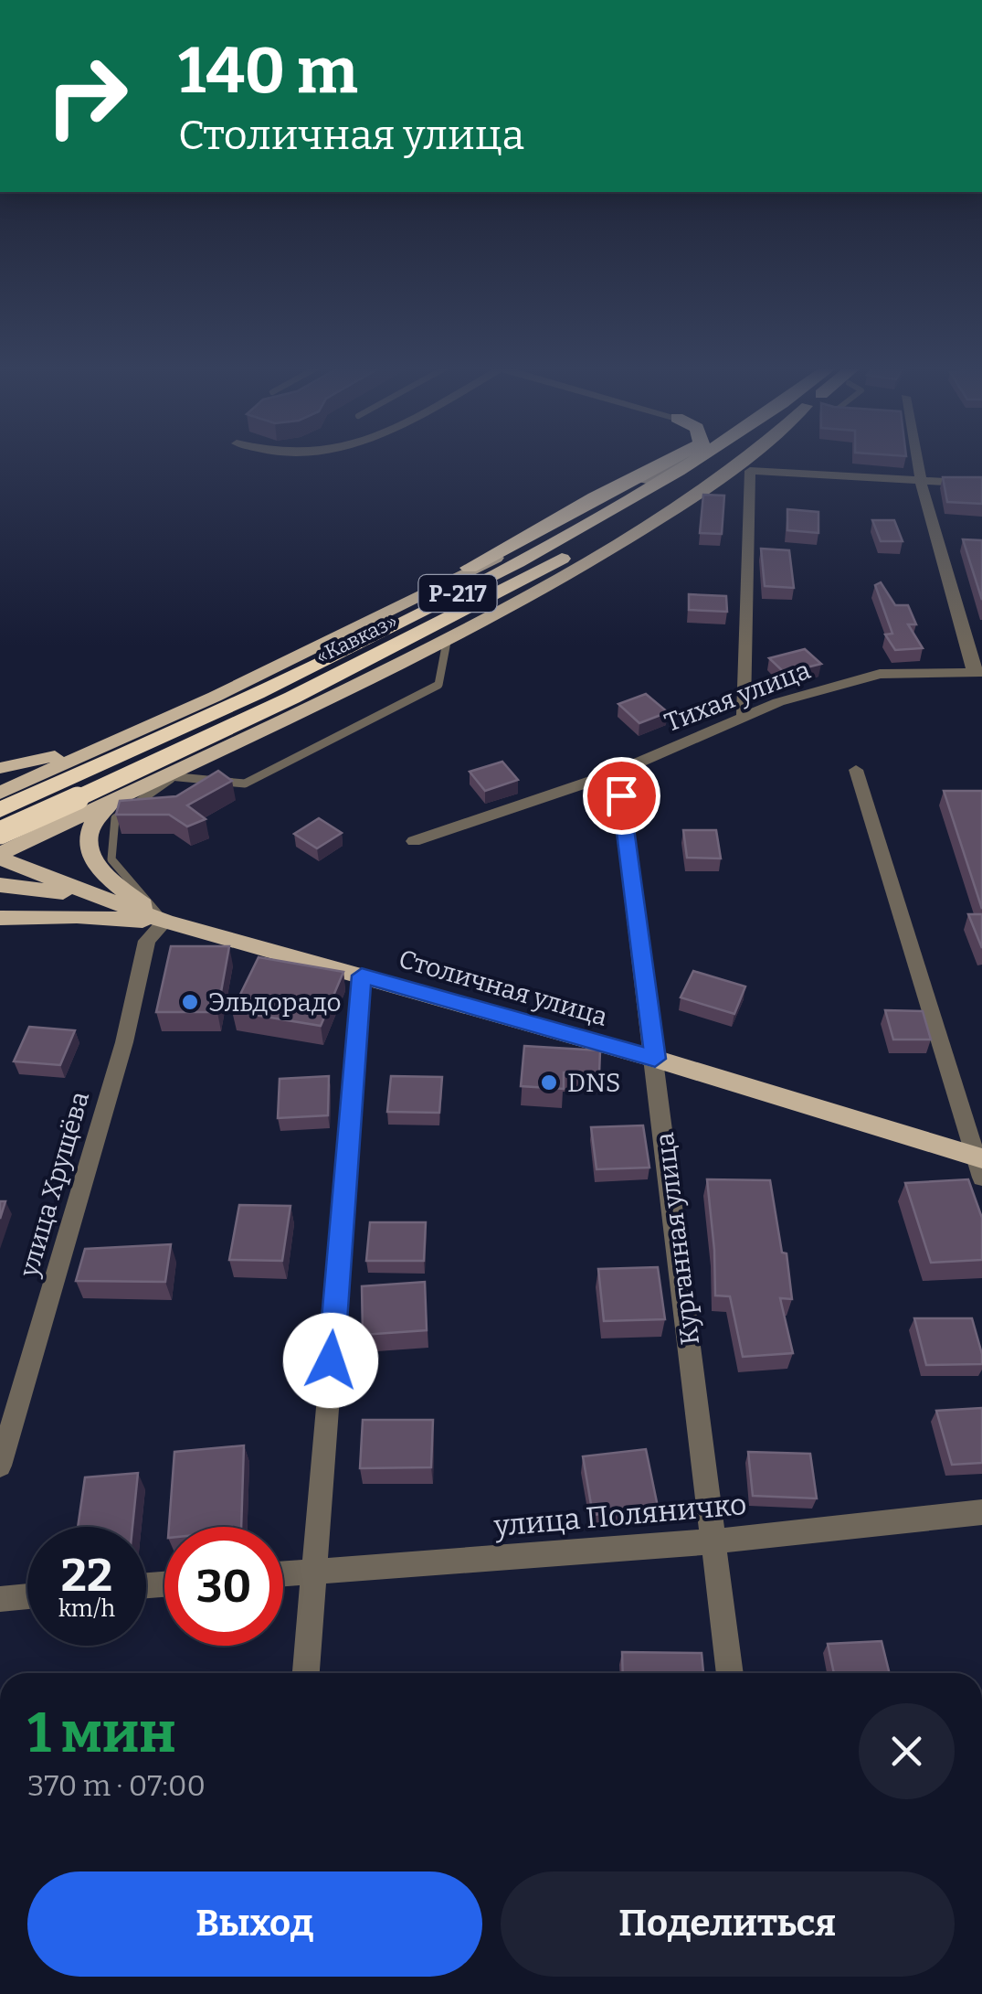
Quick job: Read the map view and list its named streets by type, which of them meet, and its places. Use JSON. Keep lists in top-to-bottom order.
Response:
{
  "streets": {
    "highway": ["Р-217", "«Кавказ»"],
    "main road": ["Столичная улица"],
    "street": [
      "Тихая улица",
      "улица Хрущёва",
      "Курганная улица",
      "улица Поляничко"
    ]
  },
  "crossings": [
    ["Р-217", "Столичная улица"],
    ["Р-217", "улица Хрущёва"],
    ["Столичная улица", "улица Хрущёва"],
    ["Столичная улица", "Курганная улица"],
    ["Курганная улица", "улица Поляничко"]
  ],
  "places": ["Эльдорадо", "DNS"],
  "page": {
    "turn": ["140 m", "Столичная улица"],
    "speed": "22 km/h",
    "limit": "30",
    "heading": ["1 мин", "370 m · 07:00"],
    "buttons": ["Выход", "Поделиться"]
  }
}
